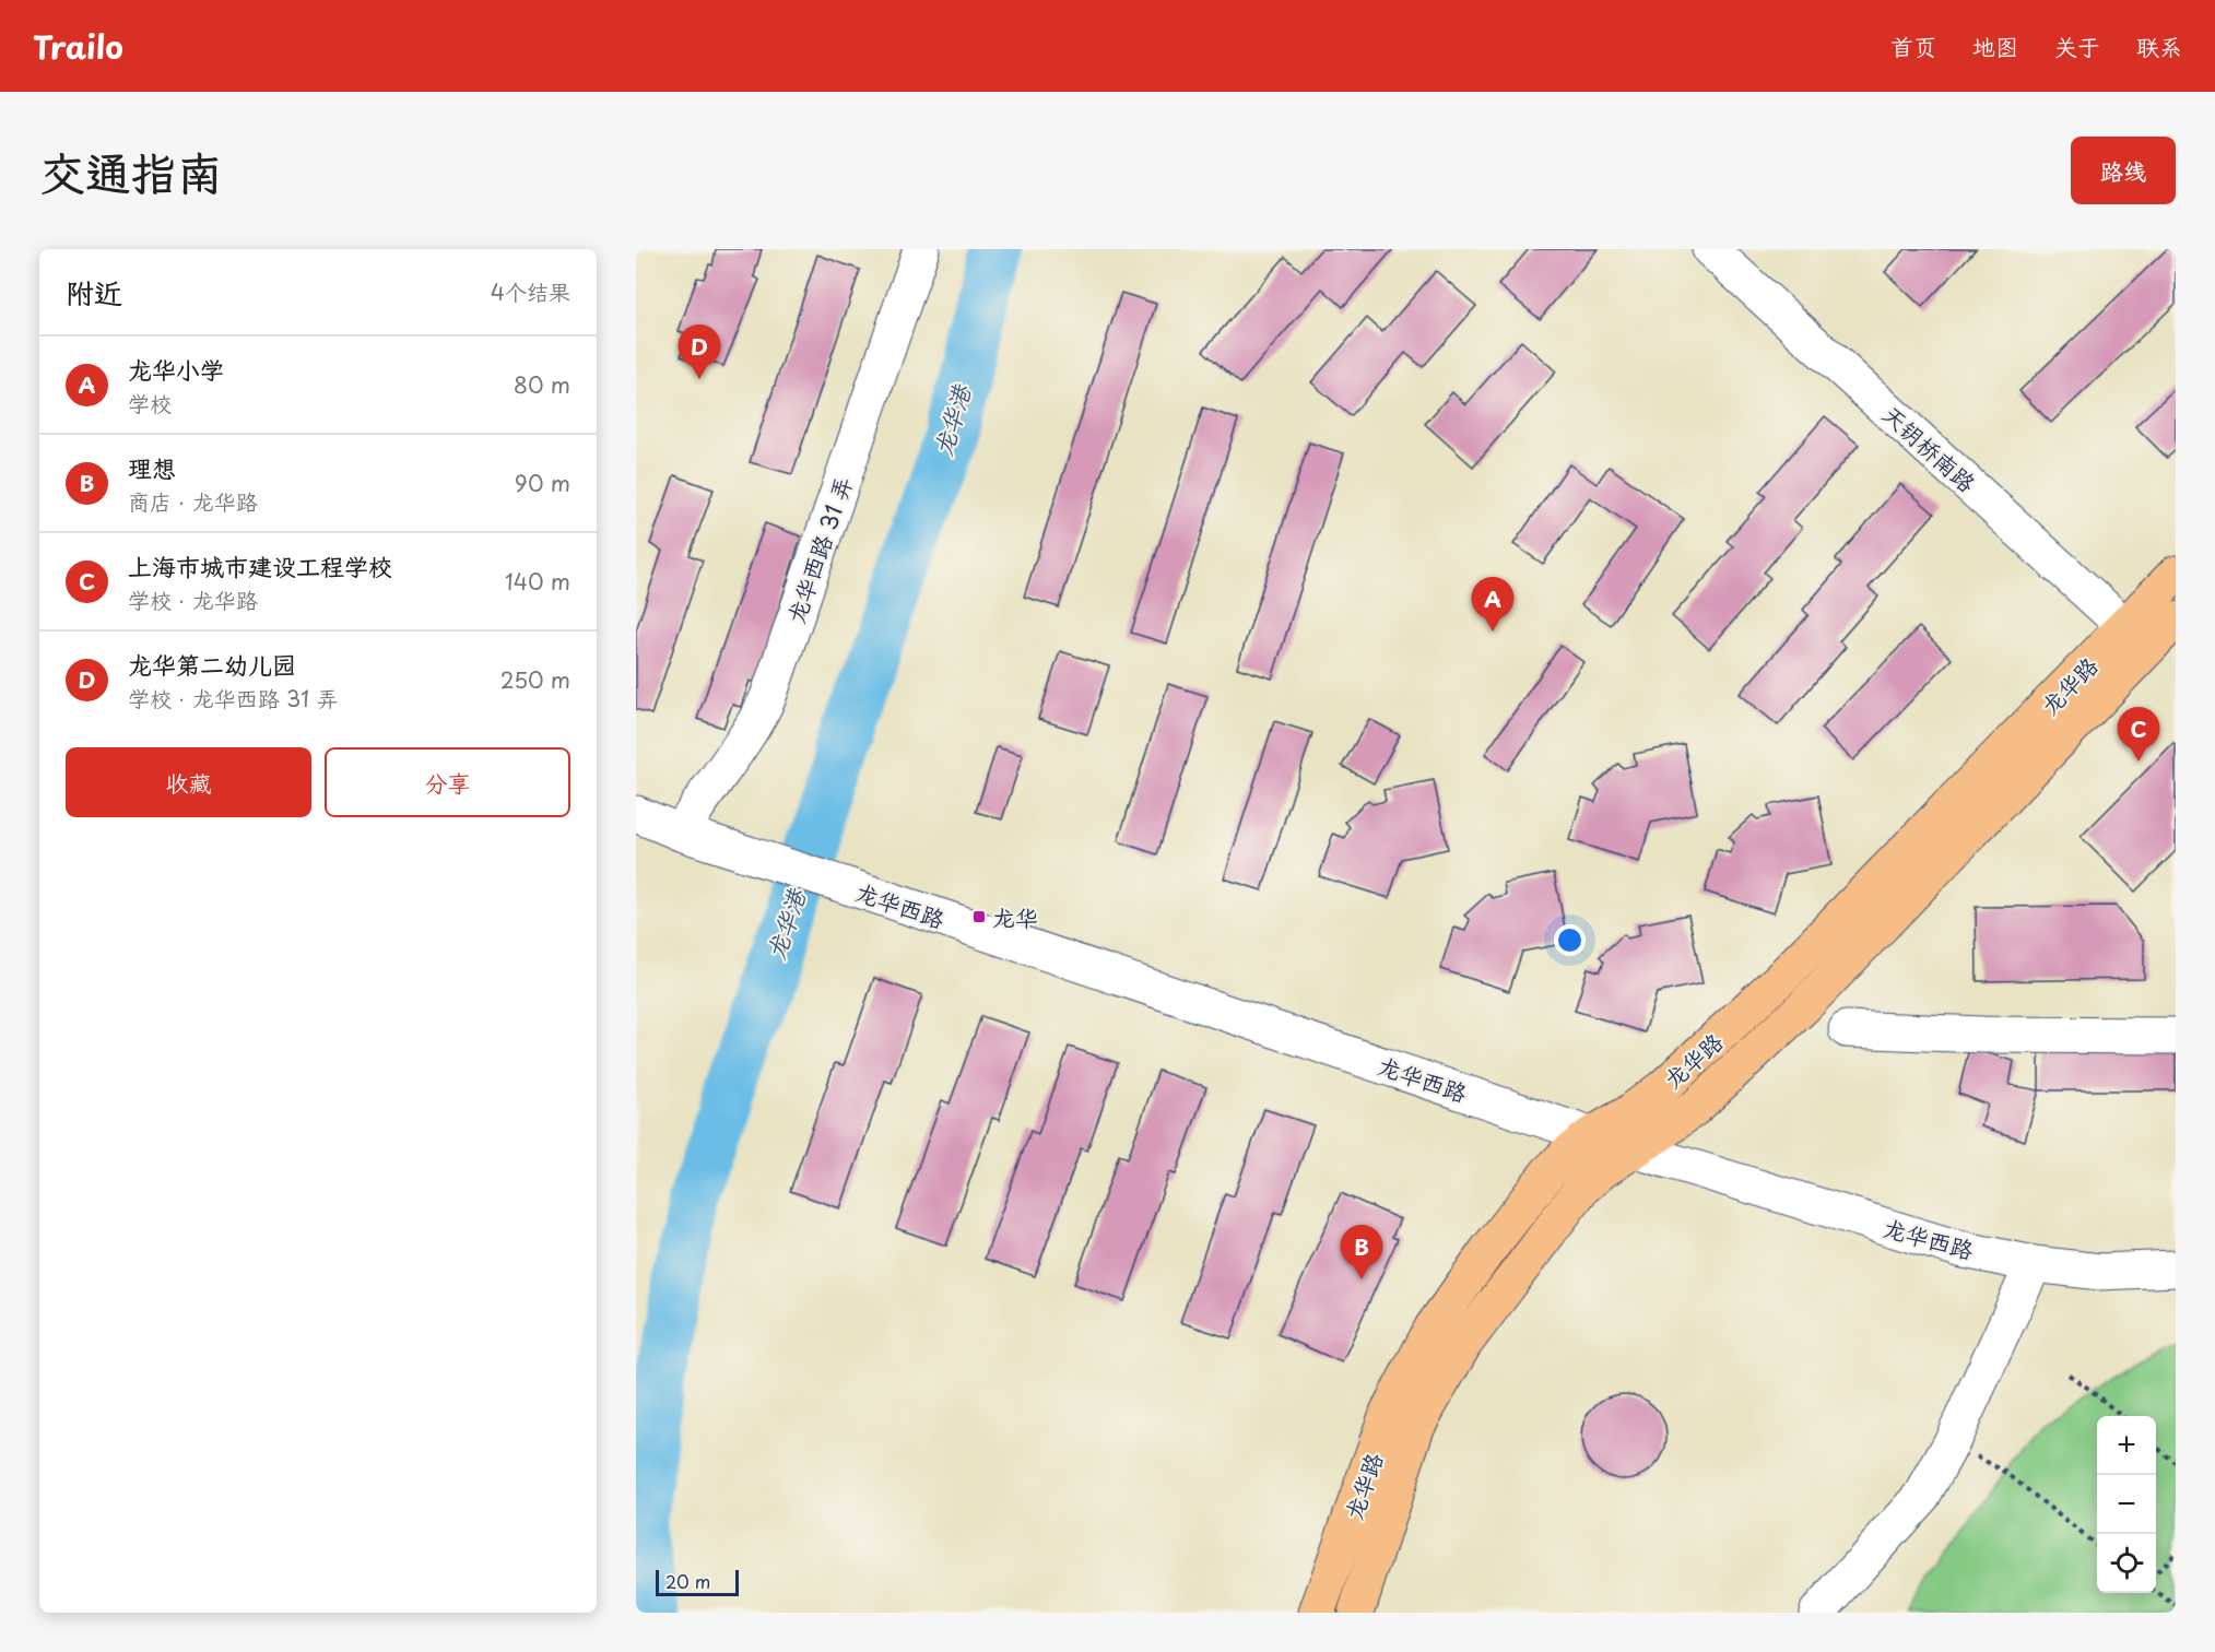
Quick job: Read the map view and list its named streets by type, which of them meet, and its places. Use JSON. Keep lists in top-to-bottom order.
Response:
{
  "streets": {
    "main road": ["龙华路"],
    "street": ["天钥桥南路", "龙华西路 31 弄", "龙华西路"]
  },
  "crossings": [
    ["天钥桥南路", "龙华路"],
    ["龙华西路 31 弄", "龙华西路"],
    ["龙华路", "龙华西路"]
  ],
  "water": ["龙华港"],
  "places": {
    "transit": ["龙华"]
  },
  "scale_bar": "20 m",
  "page": {
    "header": "Trailo",
    "nav": [
      "首页",
      "地图",
      "关于",
      "联系"
    ],
    "title": "交通指南",
    "buttons": [
      "路线",
      ["收藏", "分享"]
    ],
    "heading": ["附近", "4个结果"],
    "pins": [
      "D",
      "A",
      "C",
      "B"
    ],
    "list": [
      {
        "mark": "A",
        "name": "龙华小学",
        "note": "学校",
        "value": "80 m"
      },
      {
        "mark": "B",
        "name": "理想",
        "note": "商店 · 龙华路",
        "value": "90 m"
      },
      {
        "mark": "C",
        "name": "上海市城市建设工程学校",
        "note": "学校 · 龙华路",
        "value": "140 m"
      },
      {
        "mark": "D",
        "name": "龙华第二幼儿园",
        "note": "学校 · 龙华西路 31 弄",
        "value": "250 m"
      }
    ],
    "map_buttons": ["+", "−"],
    "scale": "20 m"
  }
}
